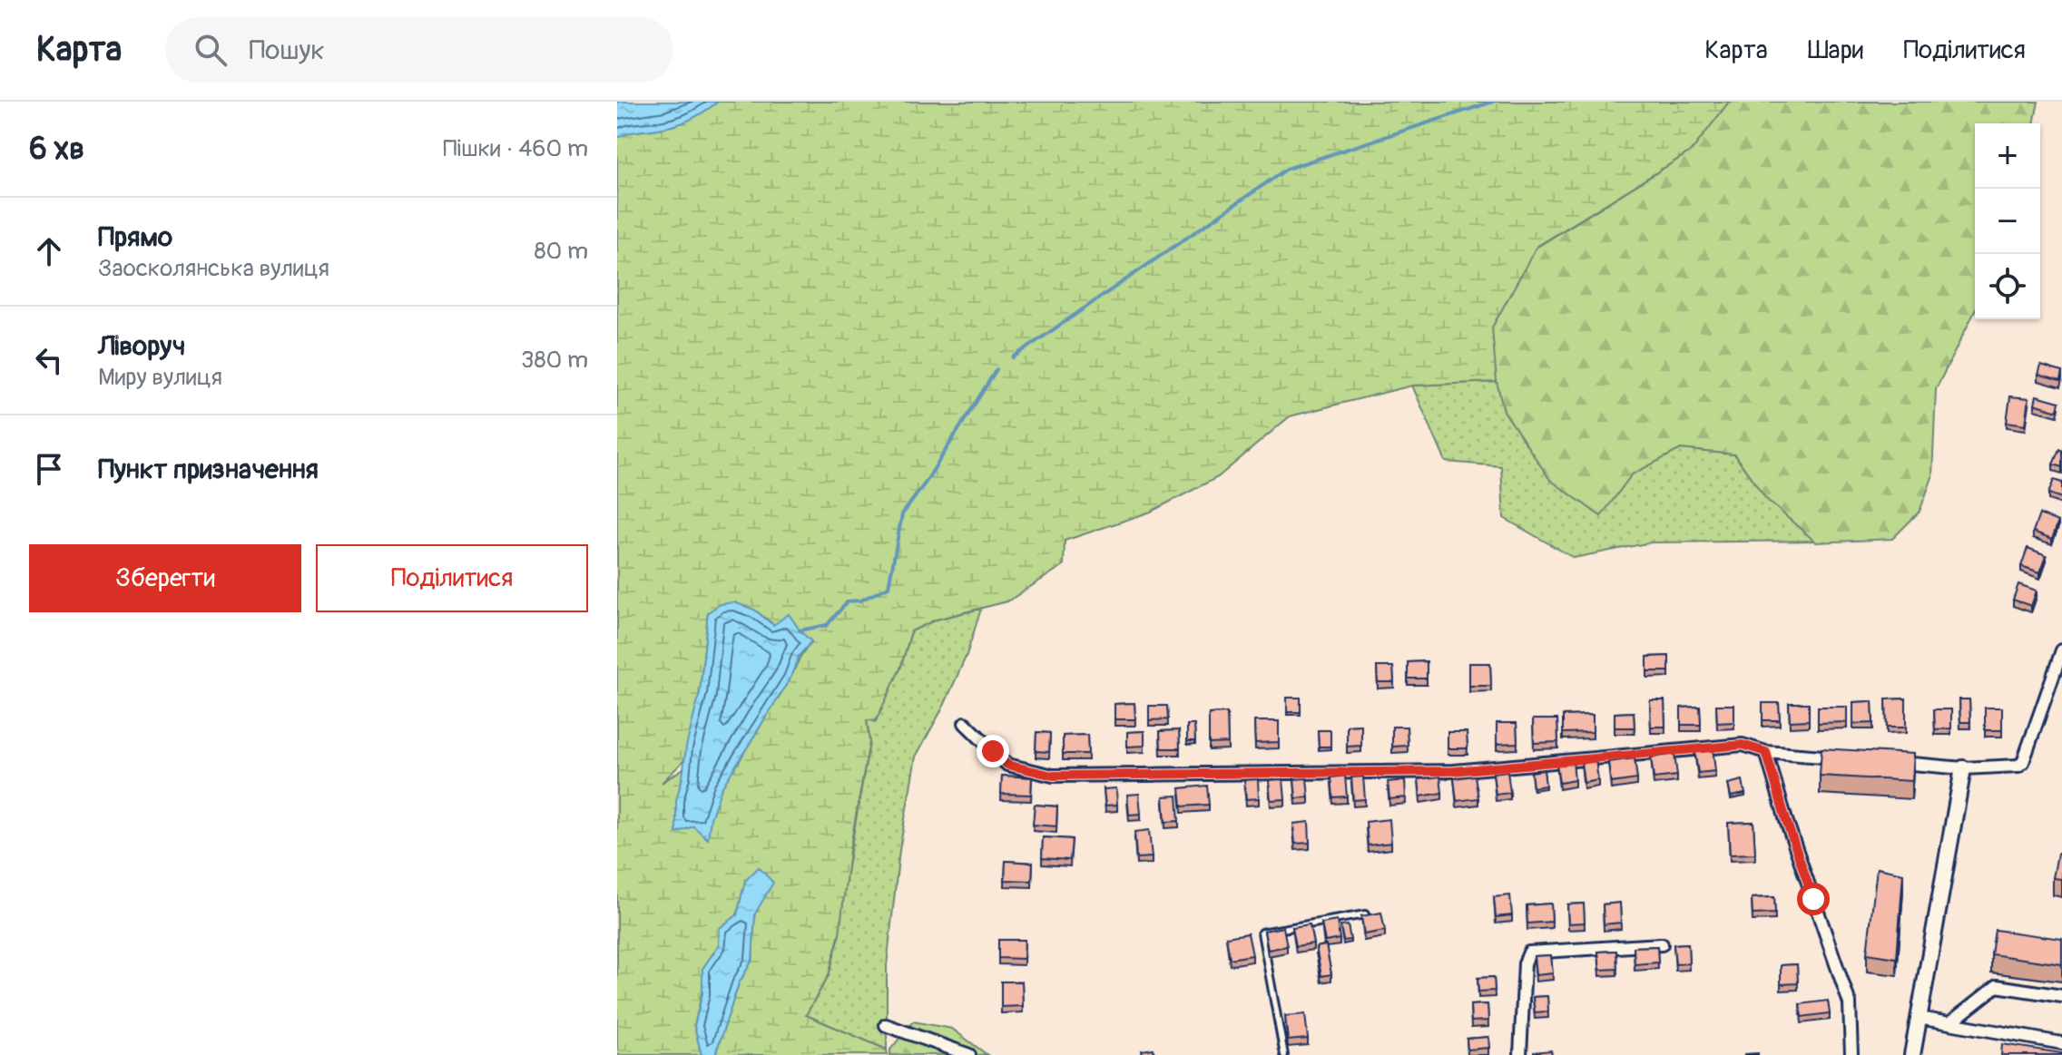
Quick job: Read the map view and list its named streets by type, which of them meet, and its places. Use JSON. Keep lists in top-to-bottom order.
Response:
{
  "page": {
    "header": "Карта",
    "search": "Пошук",
    "nav": ["Карта", "Шари", "Поділитися"],
    "heading": ["6 хв", "Пішки · 460 m"],
    "map_buttons": ["+", "−"],
    "list": [
      ["Прямо", "Заосколянська вулиця", "80 m"],
      ["Ліворуч", "Миру вулиця", "380 m"],
      "Пункт призначення"
    ],
    "buttons": ["Зберегти", "Поділитися"]
  }
}
